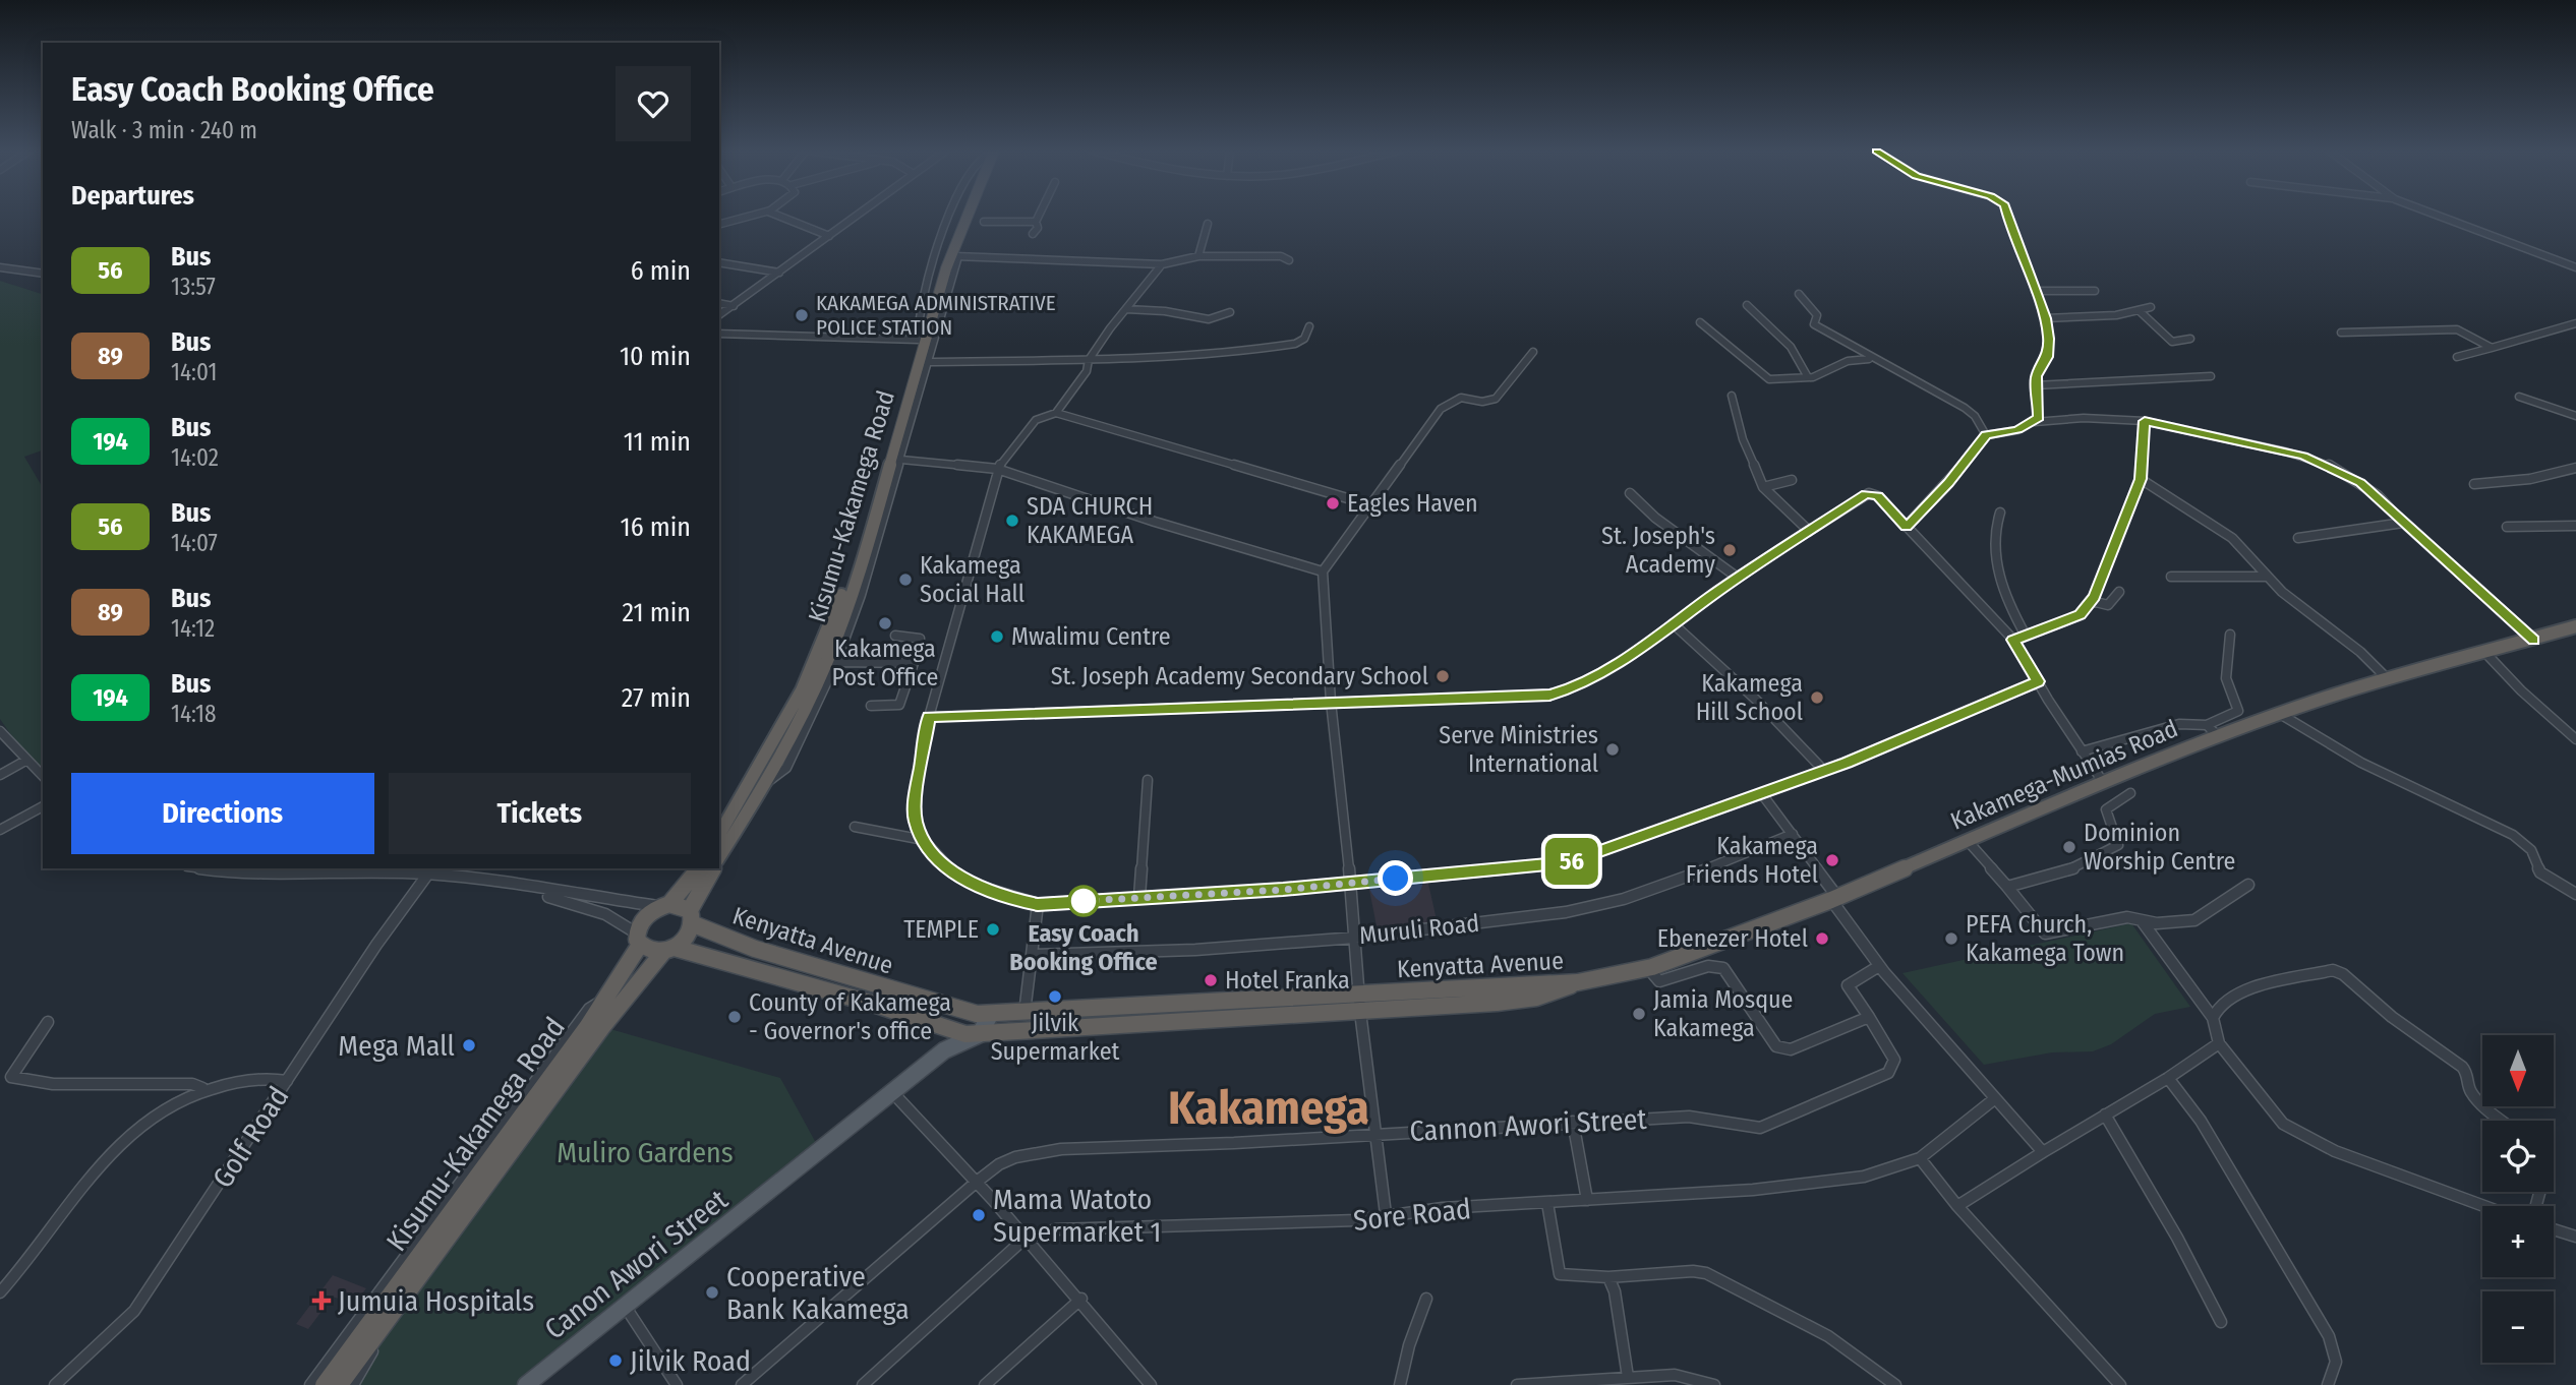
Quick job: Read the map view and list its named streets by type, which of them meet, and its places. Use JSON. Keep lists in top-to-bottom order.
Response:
{
  "streets": {
    "highway": ["Kisumu-Kakamega Road", "Kakamega-Mumias Road", "Kenyatta Avenue"],
    "main road": ["Canon Awori Street"],
    "street": [
      "Muruli Road",
      "Cannon Awori Street",
      "Golf Road",
      "Sore Road"
    ]
  },
  "crossings": [
    ["Kisumu-Kakamega Road", "Kenyatta Avenue"],
    ["Kakamega-Mumias Road", "Kenyatta Avenue"],
    ["Kenyatta Avenue", "Canon Awori Street"]
  ],
  "districts": ["Kakamega"],
  "parks": ["Muliro Gardens"],
  "places": {
    "other": [
      "KAKAMEGA ADMINISTRATIVE POLICE STATION",
      "Eagles Haven",
      "SDA CHURCH KAKAMEGA",
      "St. Joseph's Academy",
      "Kakamega Social Hall",
      "Kakamega Post Office",
      "Mwalimu Centre",
      "St. Joseph Academy Secondary School",
      "Kakamega Hill School",
      "Serve Ministries International",
      "Dominion Worship Centre",
      "Kakamega Friends Hotel",
      "Easy Coach Booking Office",
      "TEMPLE",
      "Ebenezer Hotel",
      "PEFA Church, Kakamega Town",
      "Hotel Franka",
      "Jilvik Supermarket",
      "Jamia Mosque Kakamega",
      "County of Kakamega - Governor's office",
      "Mega Mall",
      "Mama Watoto Supermarket 1",
      "Cooperative Bank Kakamega",
      "Jilvik Road"
    ],
    "health": ["Jumuia Hospitals"]
  },
  "lines": ["bus line 56"],
  "north": "bottom",
  "page": {
    "on_map": "56",
    "heading": [
      ["Easy Coach Booking Office", "Walk · 3 min · 240 m"],
      "Departures"
    ],
    "list": [
      {
        "mark": "56",
        "name": "Bus",
        "note": "13:57",
        "value": "6 min"
      },
      {
        "mark": "89",
        "name": "Bus",
        "note": "14:01",
        "value": "10 min"
      },
      {
        "mark": "194",
        "name": "Bus",
        "note": "14:02",
        "value": "11 min"
      },
      {
        "mark": "56",
        "name": "Bus",
        "note": "14:07",
        "value": "16 min"
      },
      {
        "mark": "89",
        "name": "Bus",
        "note": "14:12",
        "value": "21 min"
      },
      {
        "mark": "194",
        "name": "Bus",
        "note": "14:18",
        "value": "27 min"
      }
    ],
    "buttons": ["Directions", "Tickets"],
    "map_buttons": ["+", "−"]
  }
}
